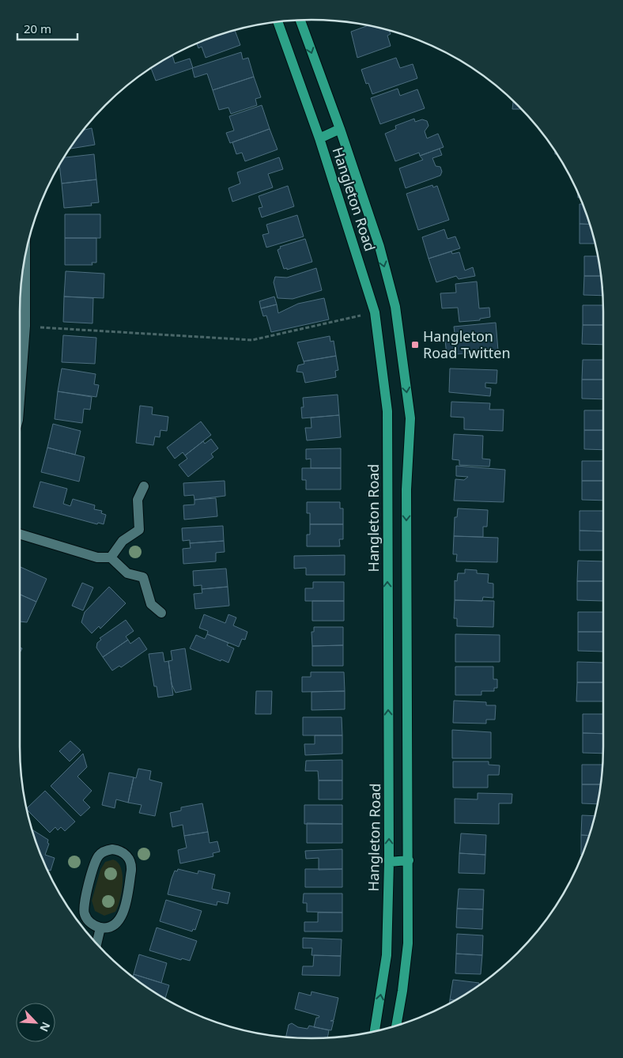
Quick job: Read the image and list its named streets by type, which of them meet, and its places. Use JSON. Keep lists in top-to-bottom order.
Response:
{
  "streets": {
    "main road": ["Hangleton Road"]
  },
  "places": {
    "transit": ["Hangleton Road Twitten"]
  },
  "scale_bar": "20 m",
  "north": "bottom right"
}
